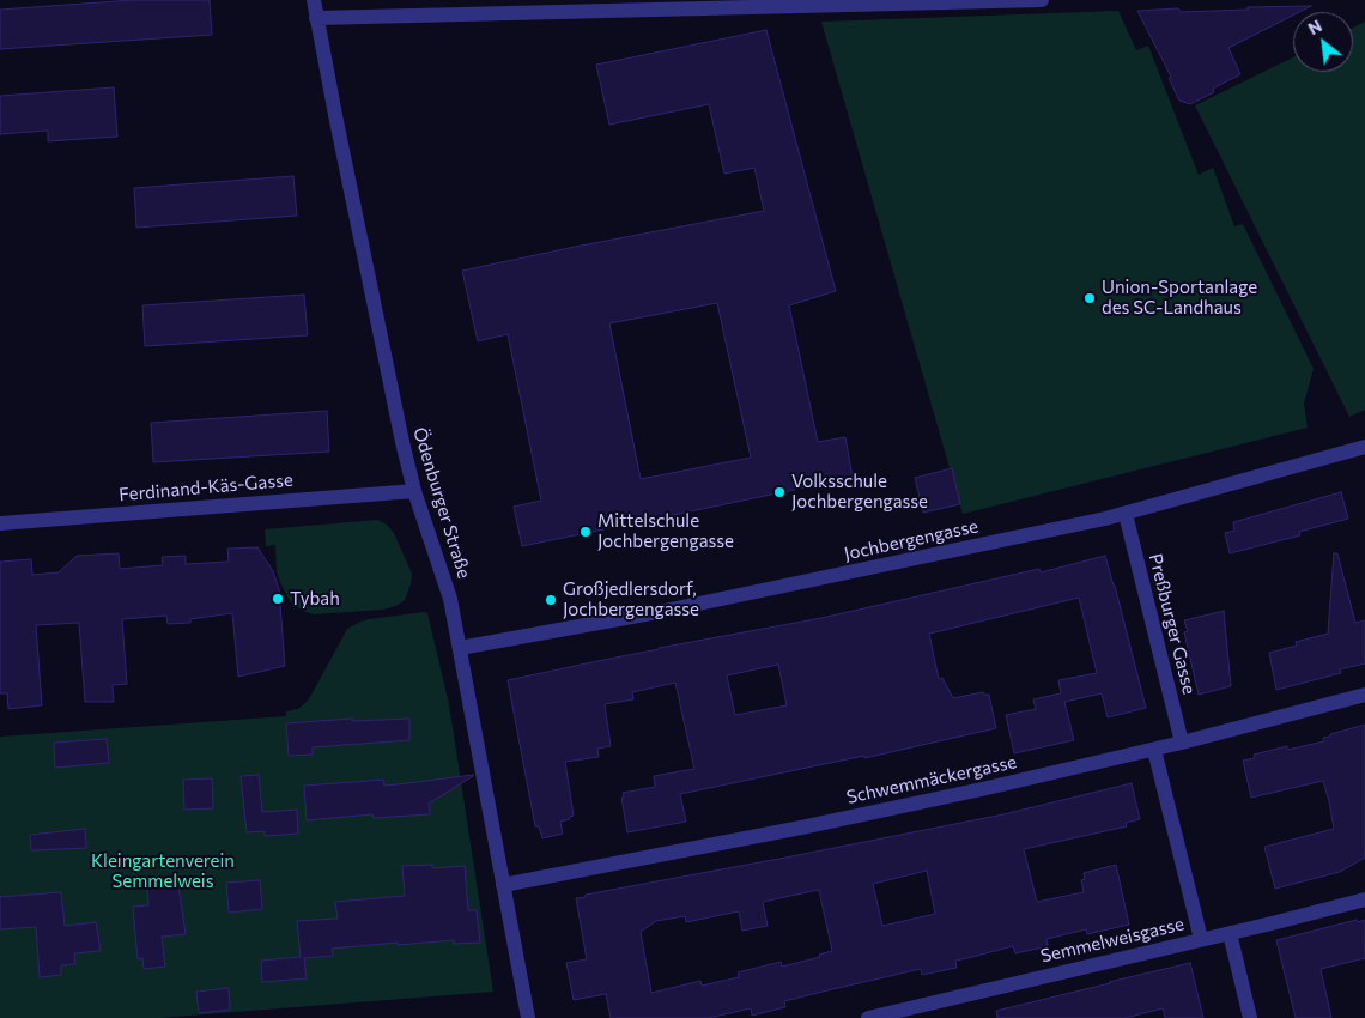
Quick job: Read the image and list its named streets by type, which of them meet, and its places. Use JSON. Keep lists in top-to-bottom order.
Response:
{
  "streets": {
    "street": [
      "Ferdinand-Käs-Gasse",
      "Ödenburger Straße",
      "Jochbergengasse",
      "Preßburger Gasse",
      "Schwemmäckergasse",
      "Semmelweisgasse"
    ]
  },
  "crossings": [
    ["Ferdinand-Käs-Gasse", "Ödenburger Straße"],
    ["Ödenburger Straße", "Jochbergengasse"],
    ["Ödenburger Straße", "Schwemmäckergasse"],
    ["Jochbergengasse", "Preßburger Gasse"],
    ["Preßburger Gasse", "Schwemmäckergasse"]
  ],
  "parks": ["Kleingartenverein Semmelweis"],
  "places": [
    "Union-Sportanlage des SC-Landhaus",
    "Volksschule Jochbergengasse",
    "Mittelschule Jochbergengasse",
    "Tybah",
    "Großjedlersdorf, Jochbergengasse"
  ],
  "north": "top left"
}
